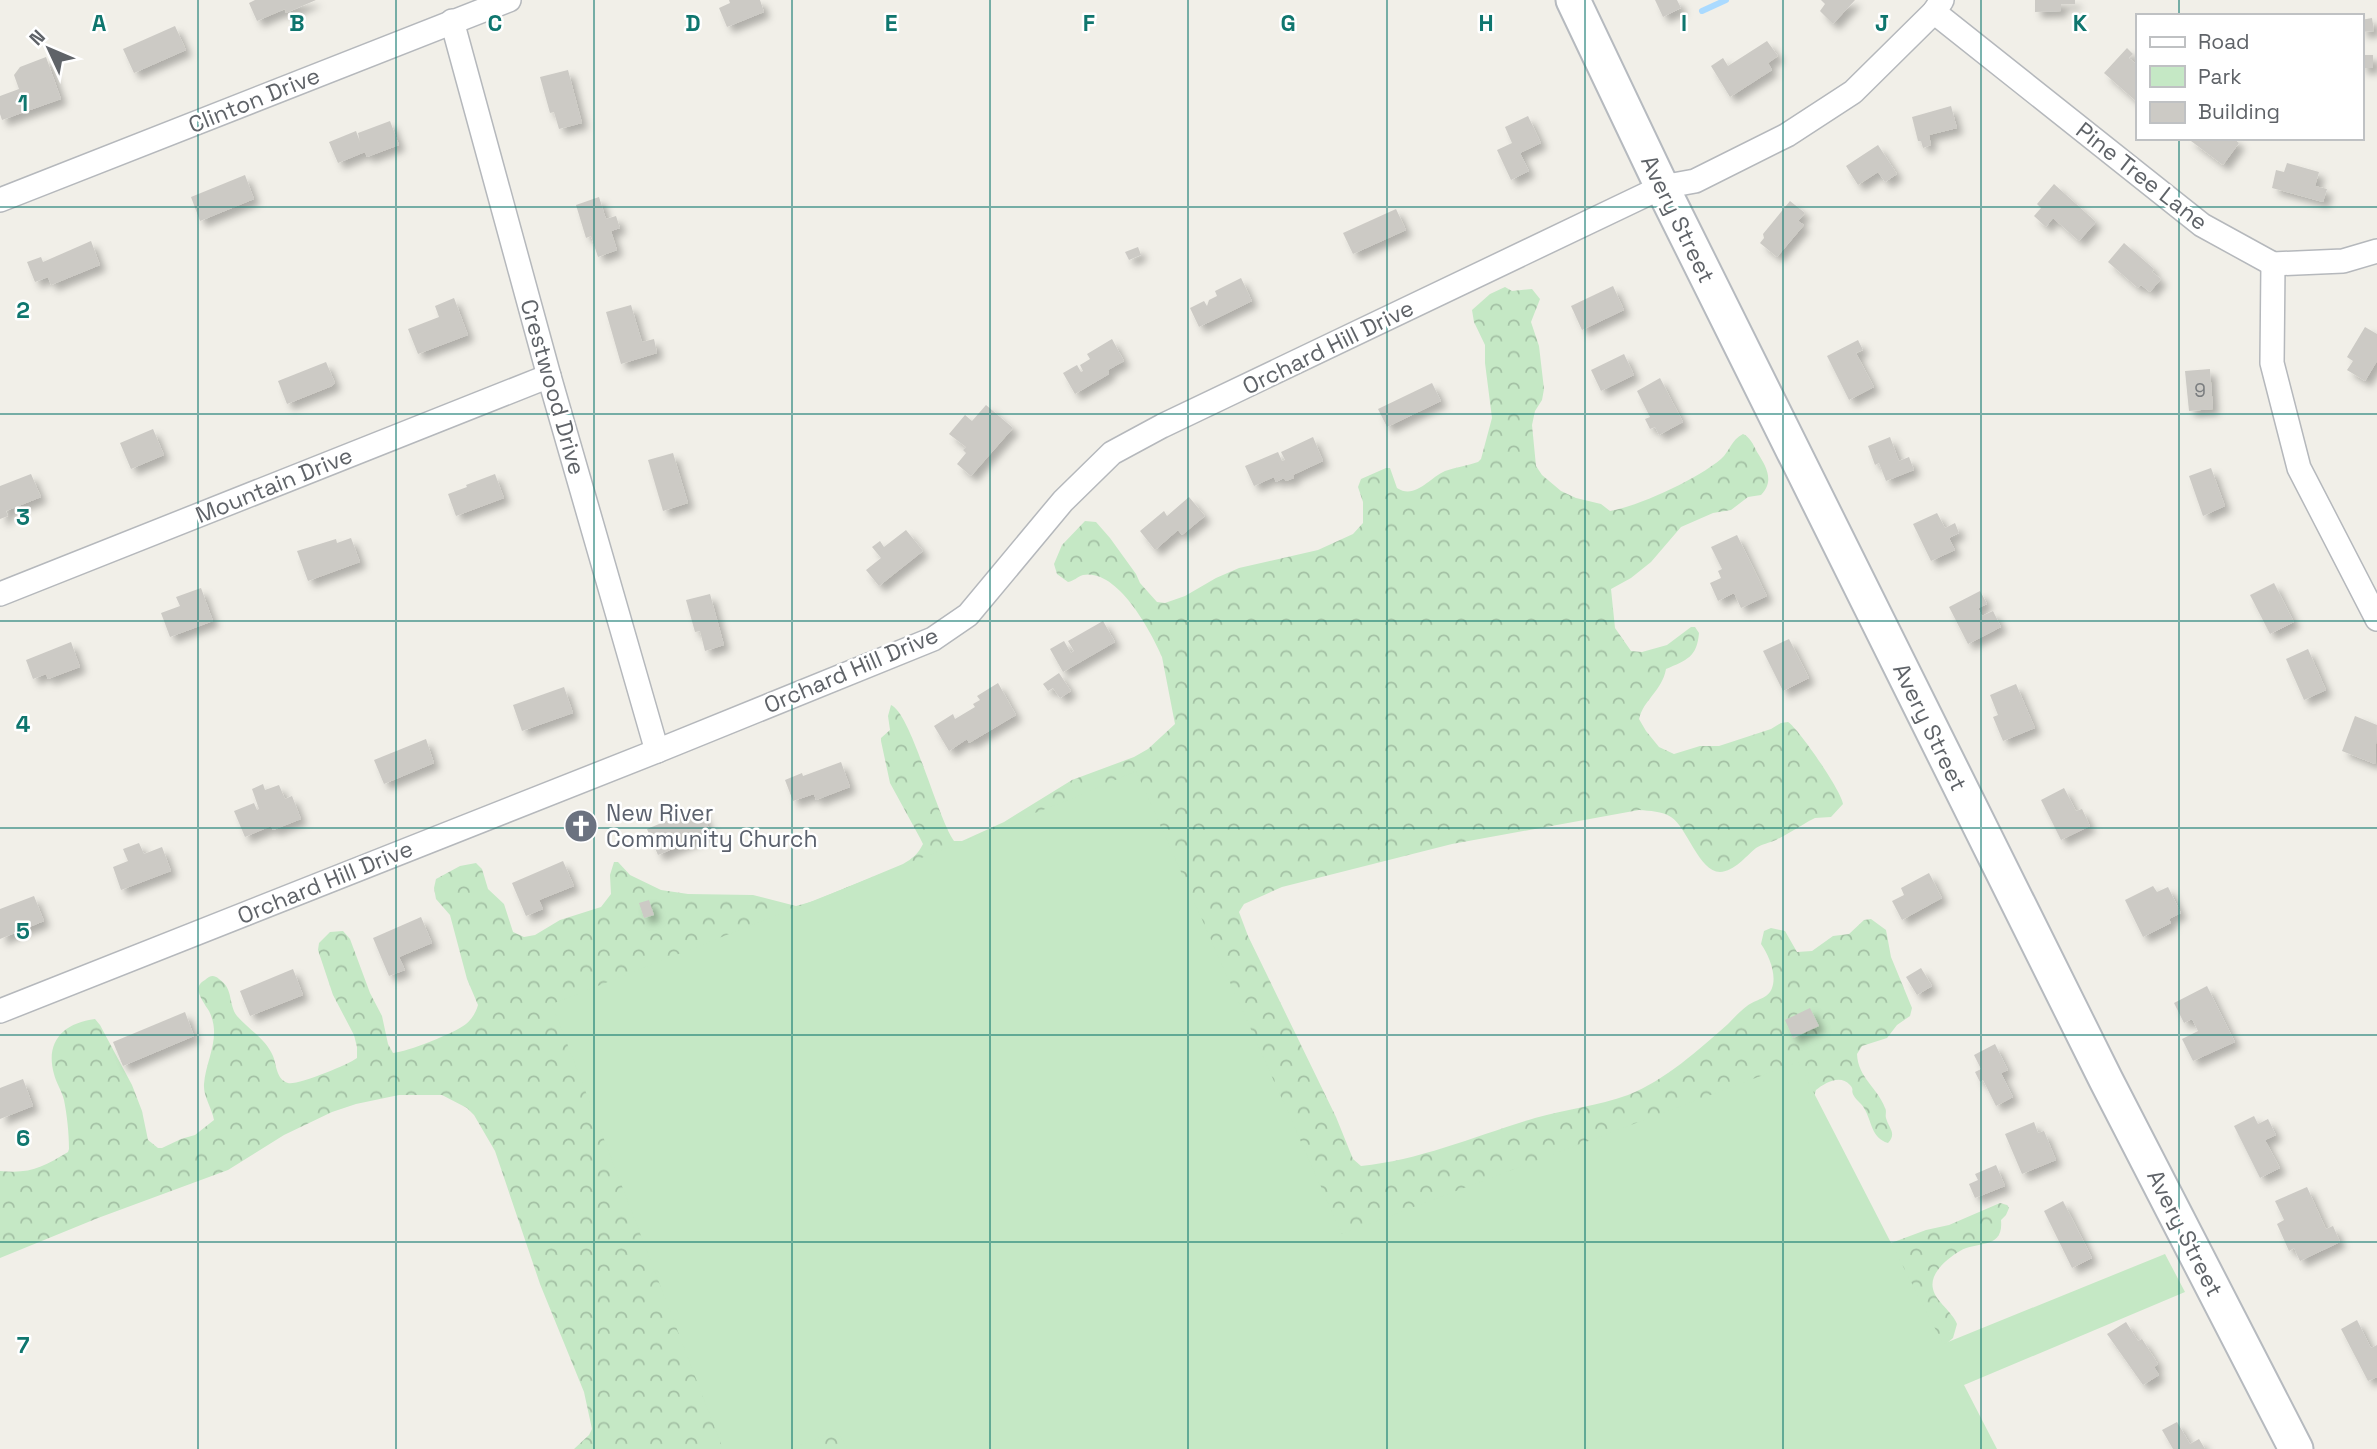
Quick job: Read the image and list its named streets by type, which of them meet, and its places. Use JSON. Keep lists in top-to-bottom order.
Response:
{
  "streets": {
    "main road": ["Avery Street"],
    "street": [
      "Clinton Drive",
      "Pine Tree Lane",
      "Orchard Hill Drive",
      "Crestwood Drive",
      "Mountain Drive"
    ]
  },
  "crossings": [
    ["Clinton Drive", "Crestwood Drive"],
    ["Pine Tree Lane", "Orchard Hill Drive"],
    ["Avery Street", "Orchard Hill Drive"],
    ["Orchard Hill Drive", "Crestwood Drive"],
    ["Crestwood Drive", "Mountain Drive"]
  ],
  "places": {
    "church": ["New River Community Church"]
  },
  "house_numbers": ["9"],
  "legend": ["Road", "Park", "Building"],
  "north": "top left",
  "grid": {
    "columns": [
      "A",
      "B",
      "C",
      "D",
      "E",
      "F",
      "G",
      "H",
      "I",
      "J",
      "K"
    ],
    "rows": [
      "1",
      "2",
      "3",
      "4",
      "5",
      "6",
      "7"
    ]
  }
}
